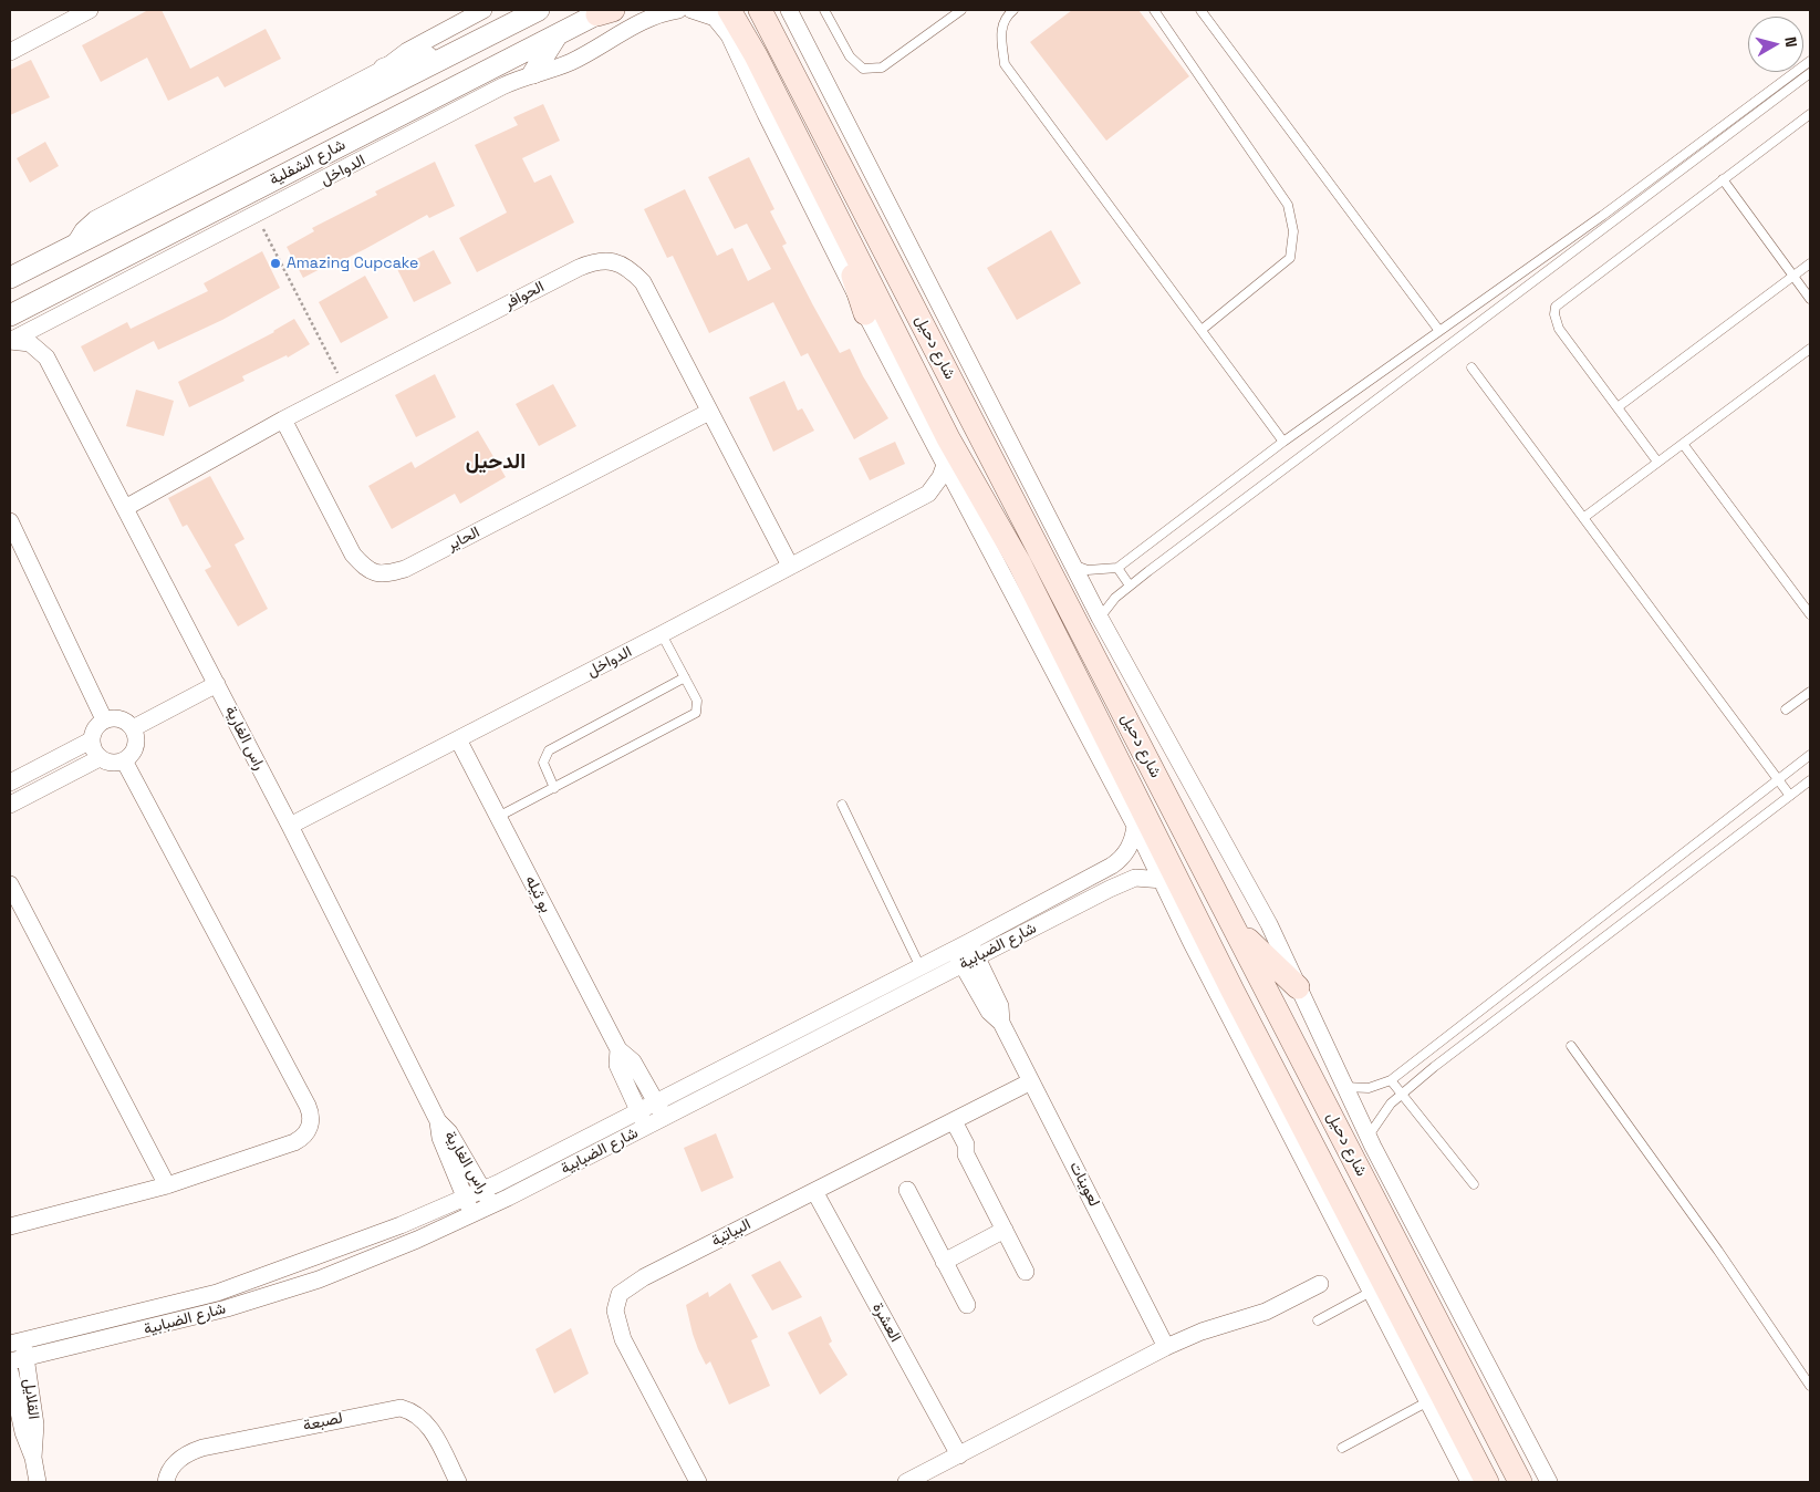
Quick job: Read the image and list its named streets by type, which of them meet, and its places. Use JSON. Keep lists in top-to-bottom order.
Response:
{
  "streets": {
    "main road": ["شارع دحيل"],
    "street": [
      "شارع الشفلية",
      "الدواخل",
      "الحوافر",
      "الحاير",
      "راس الغارية",
      "بو ثيله",
      "شارع الضبابية",
      "لعوينات",
      "البياتية",
      "العشرة",
      "القلايل",
      "لصبعة"
    ]
  },
  "crossings": [
    ["الدواخل", "الحوافر"],
    ["الدواخل", "راس الغارية"],
    ["الدواخل", "بو ثيله"],
    ["الحوافر", "الحاير"],
    ["الحوافر", "راس الغارية"],
    ["راس الغارية", "شارع الضبابية"],
    ["بو ثيله", "شارع الضبابية"],
    ["شارع الضبابية", "لعوينات"],
    ["شارع الضبابية", "القلايل"],
    ["لعوينات", "البياتية"],
    ["البياتية", "العشرة"]
  ],
  "districts": ["الدحيل"],
  "places": ["Amazing Cupcake"],
  "north": "right"
}
